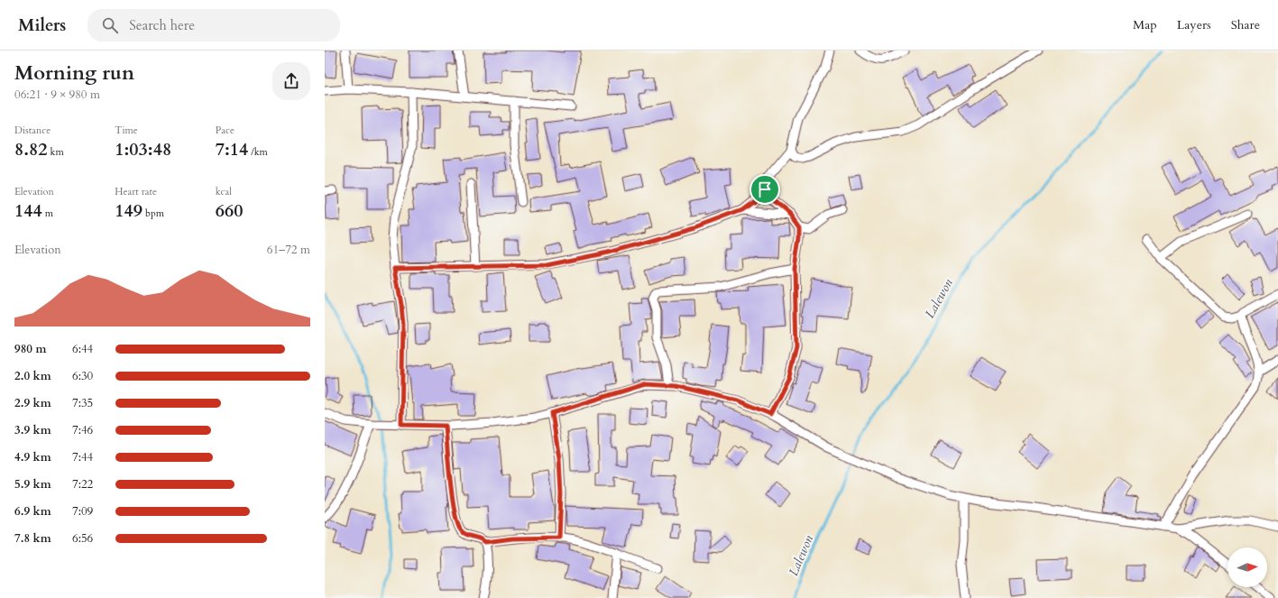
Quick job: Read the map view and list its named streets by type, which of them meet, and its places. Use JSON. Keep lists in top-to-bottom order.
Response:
{
  "water": ["Lalewon"],
  "north": "right",
  "page": {
    "header": "Milers",
    "search": "Search here",
    "nav": ["Map", "Layers", "Share"],
    "heading": ["Morning run", "06:21 · 9 × 980 m"],
    "stats": [
      ["Distance", "8.82 km"],
      ["Time", "1:03:48"],
      ["Pace", "7:14 /km"],
      ["Elevation", "144 m"],
      ["Heart rate", "149 bpm"],
      ["kcal", "660"]
    ],
    "chart": ["Elevation", "61–72 m"],
    "list": [
      {
        "name": "980 m",
        "note": "6:44"
      },
      {
        "name": "2.0 km",
        "note": "6:30"
      },
      {
        "name": "2.9 km",
        "note": "7:35"
      },
      {
        "name": "3.9 km",
        "note": "7:46"
      },
      {
        "name": "4.9 km",
        "note": "7:44"
      },
      {
        "name": "5.9 km",
        "note": "7:22"
      },
      {
        "name": "6.9 km",
        "note": "7:09"
      },
      {
        "name": "7.8 km",
        "note": "6:56"
      }
    ]
  }
}
